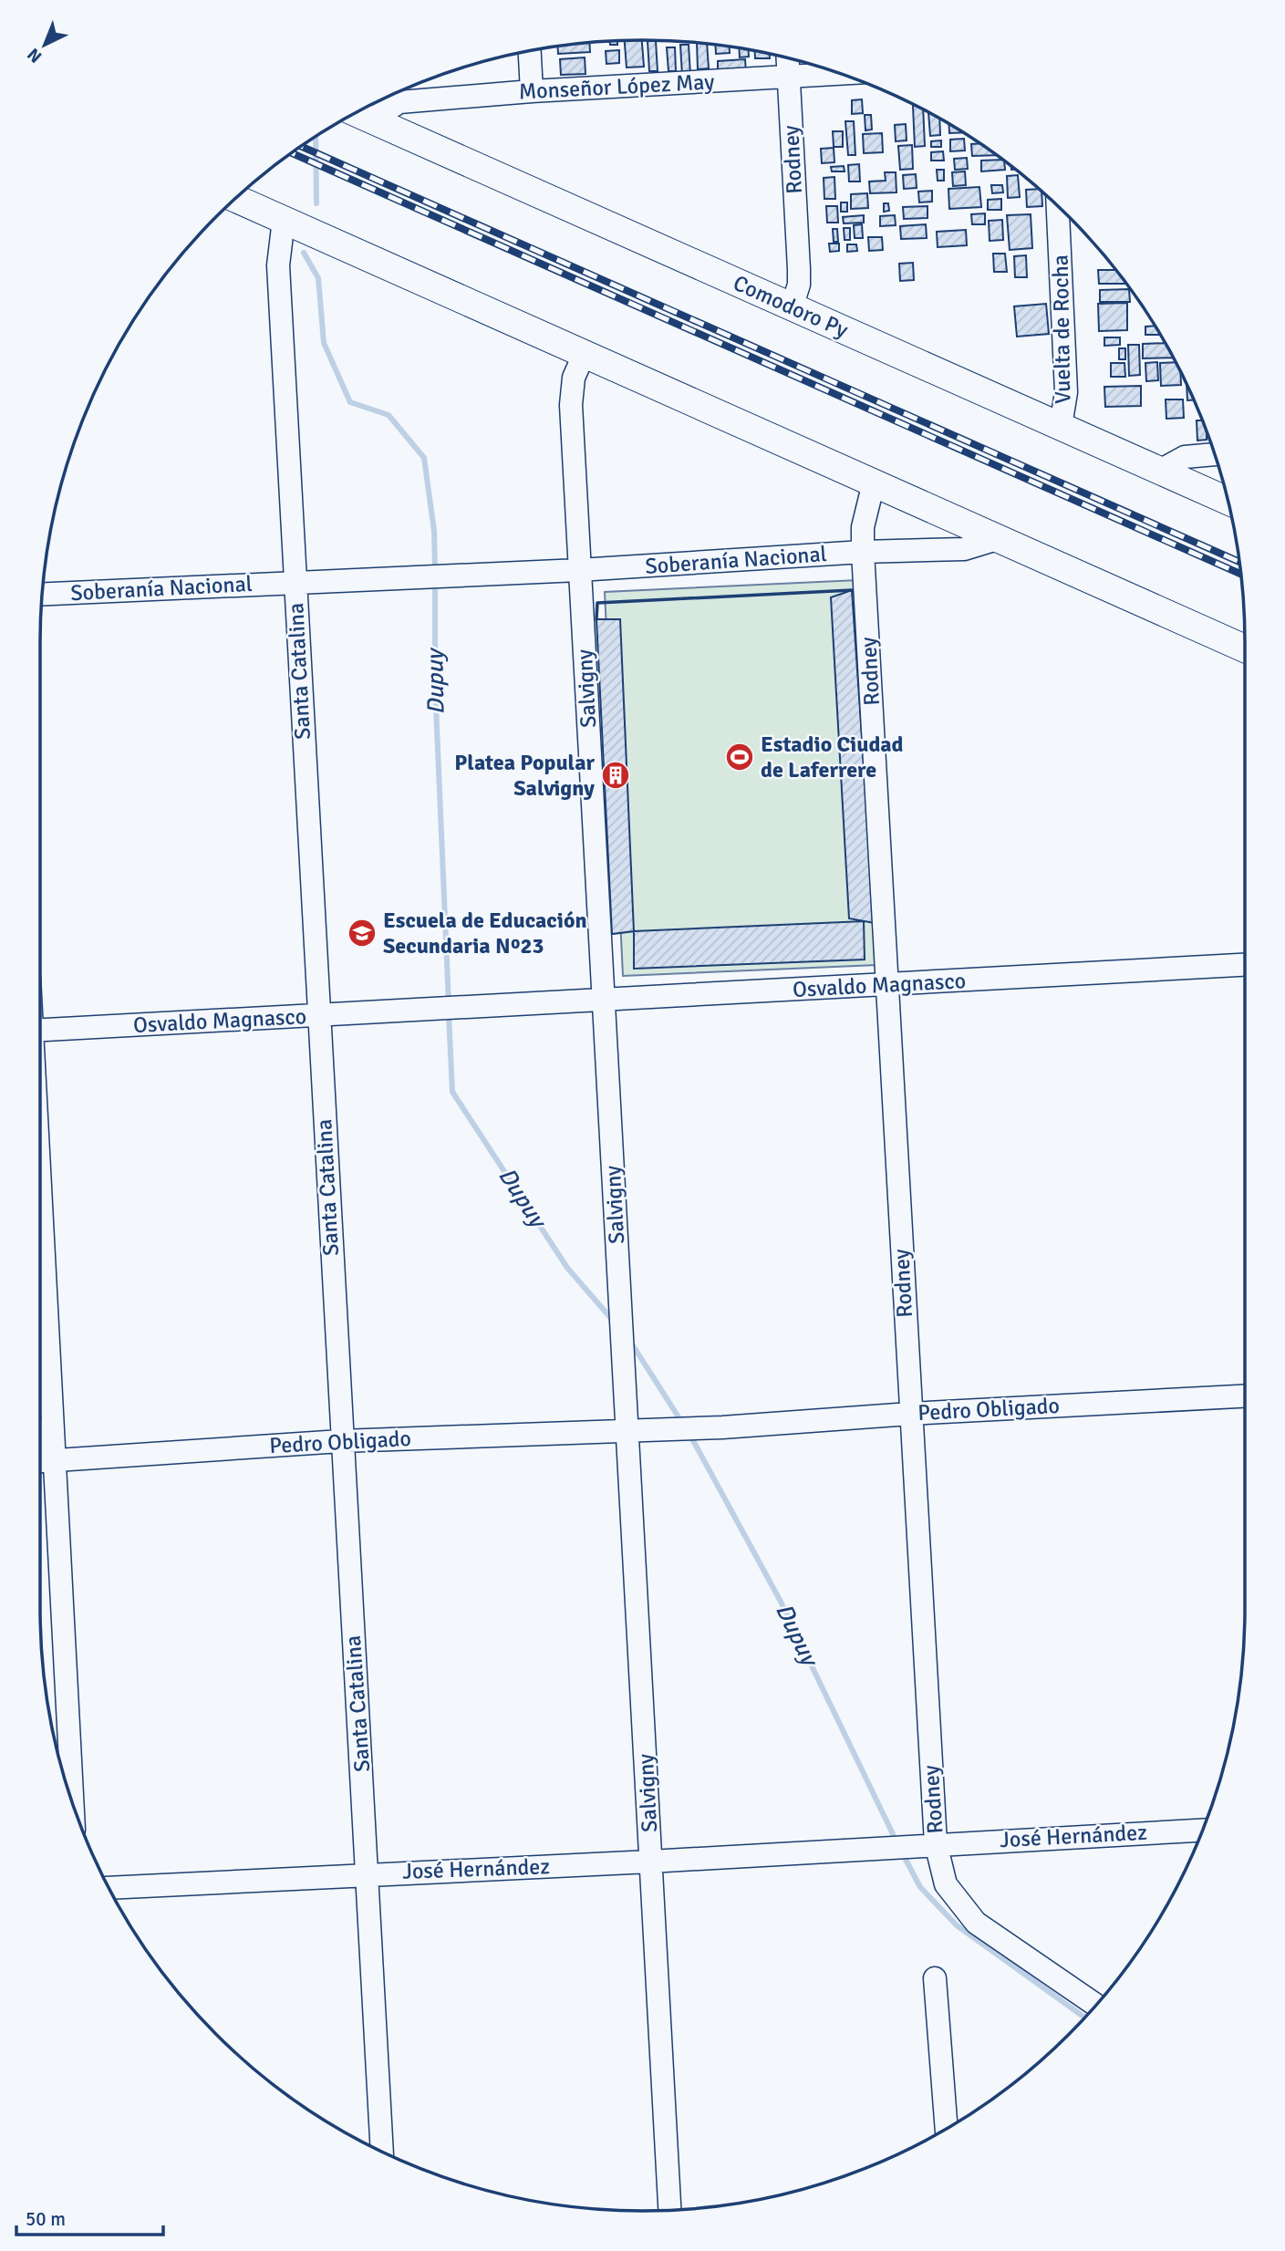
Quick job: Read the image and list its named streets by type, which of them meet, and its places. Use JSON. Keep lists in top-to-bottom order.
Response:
{
  "streets": {
    "main road": ["Comodoro Py"],
    "street": [
      "Monseñor López May",
      "Rodney",
      "Vuelta de Rocha",
      "Soberanía Nacional",
      "Santa Catalina",
      "Salvigny",
      "Osvaldo Magnasco",
      "Pedro Obligado",
      "José Hernández"
    ]
  },
  "crossings": [
    ["Monseñor López May", "Rodney"],
    ["Monseñor López May", "Comodoro Py"],
    ["Rodney", "Comodoro Py"],
    ["Rodney", "Soberanía Nacional"],
    ["Rodney", "Osvaldo Magnasco"],
    ["Rodney", "Pedro Obligado"],
    ["Rodney", "José Hernández"],
    ["Comodoro Py", "Vuelta de Rocha"],
    ["Soberanía Nacional", "Santa Catalina"],
    ["Soberanía Nacional", "Salvigny"],
    ["Santa Catalina", "Osvaldo Magnasco"],
    ["Santa Catalina", "Pedro Obligado"],
    ["Santa Catalina", "José Hernández"],
    ["Salvigny", "Osvaldo Magnasco"],
    ["Salvigny", "Pedro Obligado"],
    ["Salvigny", "José Hernández"]
  ],
  "water": ["Dupuy"],
  "places": {
    "sports": ["Estadio Ciudad de Laferrere"],
    "building": ["Platea Popular Salvigny"],
    "school or university": ["Escuela de Educación Secundaria Nº23"]
  },
  "scale_bar": "50 m",
  "north": "bottom left"
}
